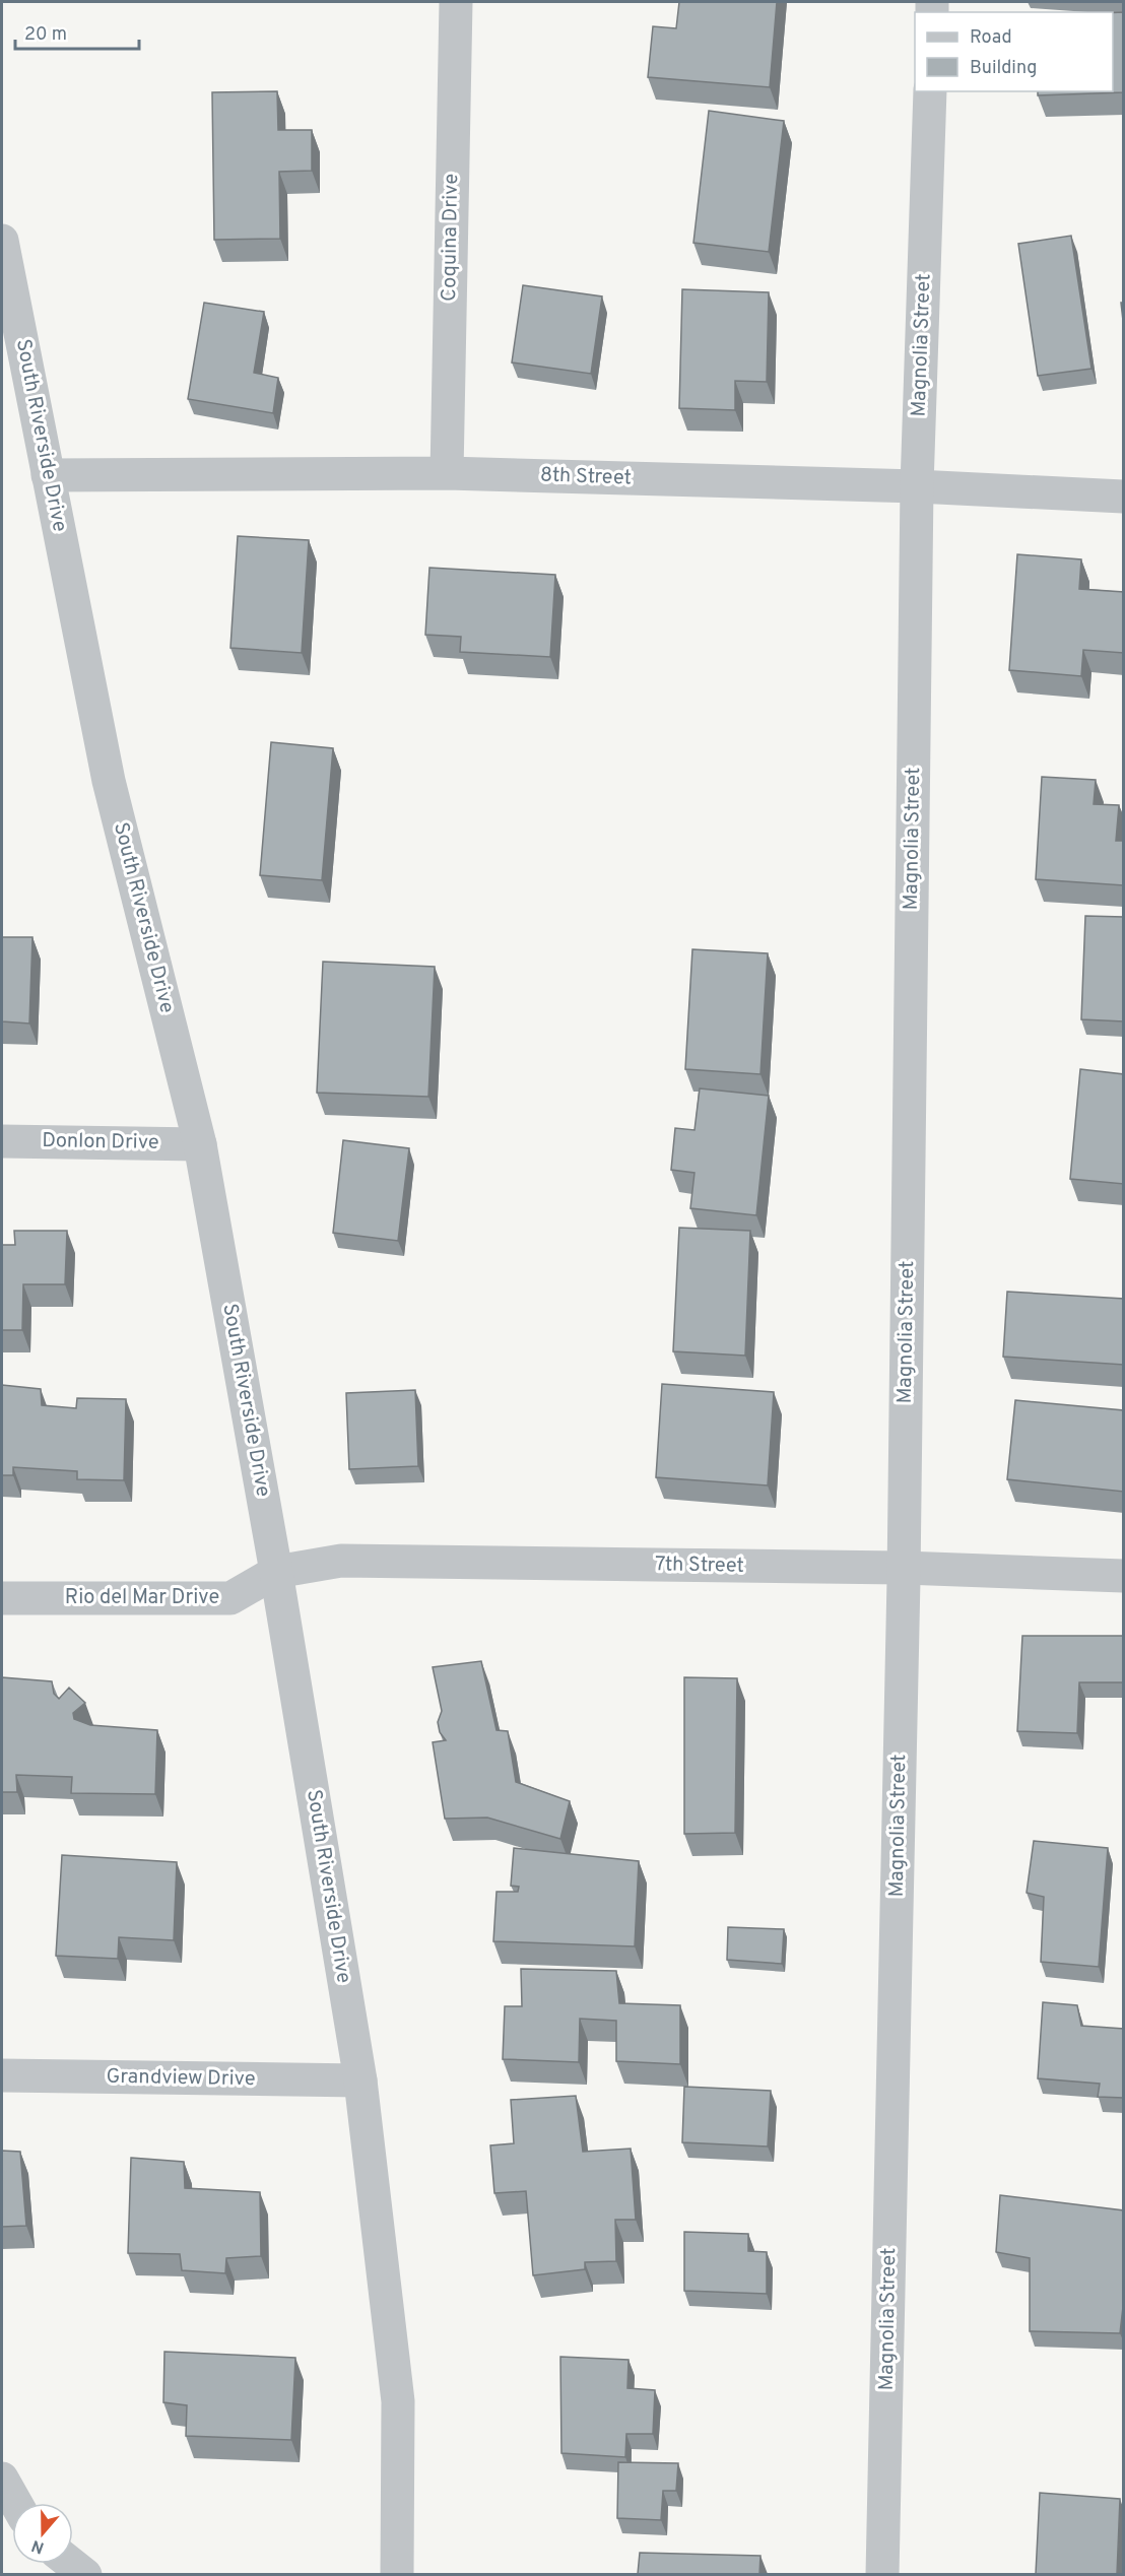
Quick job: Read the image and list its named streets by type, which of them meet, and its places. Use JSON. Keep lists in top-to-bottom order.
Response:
{
  "streets": {
    "street": [
      "Coquina Drive",
      "Magnolia Street",
      "South Riverside Drive",
      "8th Street",
      "Donlon Drive",
      "7th Street",
      "Rio del Mar Drive",
      "Grandview Drive"
    ]
  },
  "crossings": [
    ["Coquina Drive", "8th Street"],
    ["Magnolia Street", "8th Street"],
    ["Magnolia Street", "7th Street"],
    ["South Riverside Drive", "8th Street"],
    ["South Riverside Drive", "Donlon Drive"],
    ["South Riverside Drive", "7th Street"],
    ["South Riverside Drive", "Rio del Mar Drive"],
    ["South Riverside Drive", "Grandview Drive"],
    ["7th Street", "Rio del Mar Drive"]
  ],
  "legend": ["Road", "Building"],
  "scale_bar": "20 m",
  "north": "bottom"
}
